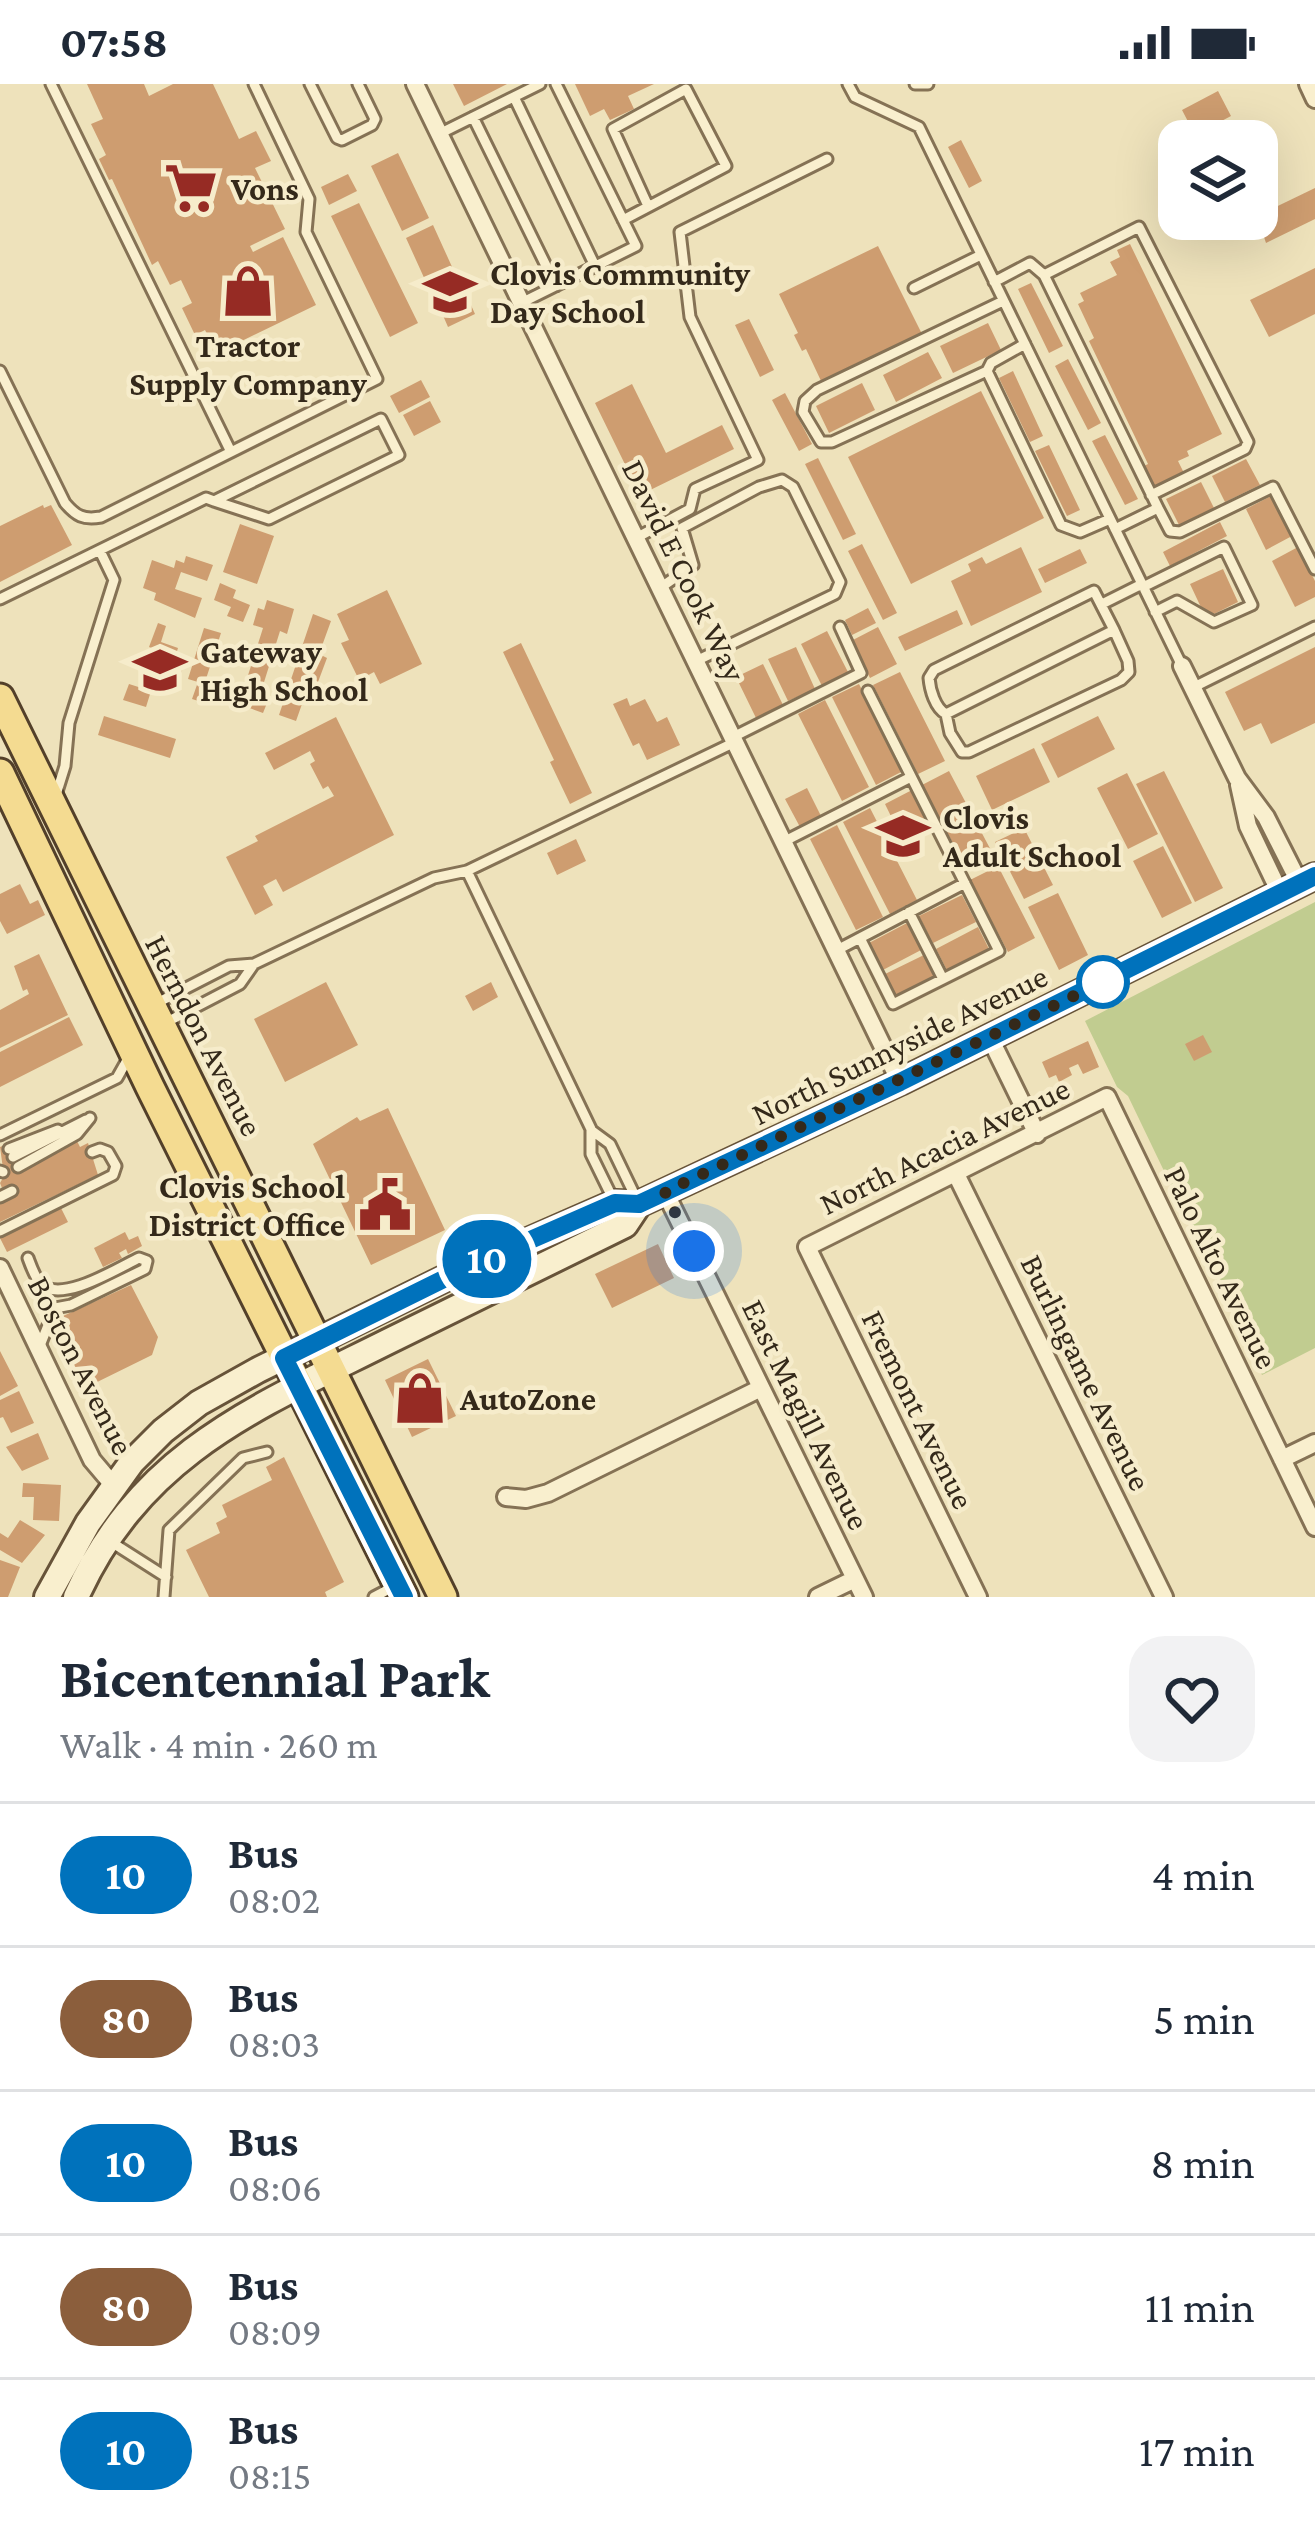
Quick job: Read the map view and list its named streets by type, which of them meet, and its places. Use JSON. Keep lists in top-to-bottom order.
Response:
{
  "streets": {
    "main road": ["Herndon Avenue", "North Sunnyside Avenue"],
    "street": [
      "David E Cook Way",
      "North Acacia Avenue",
      "Palo Alto Avenue",
      "Boston Avenue",
      "Burlingame Avenue",
      "Fremont Avenue",
      "East Magill Avenue"
    ]
  },
  "crossings": [
    ["David E Cook Way", "North Sunnyside Avenue"],
    ["Herndon Avenue", "North Sunnyside Avenue"],
    ["North Sunnyside Avenue", "Boston Avenue"],
    ["North Sunnyside Avenue", "East Magill Avenue"],
    ["North Acacia Avenue", "Palo Alto Avenue"],
    ["North Acacia Avenue", "Burlingame Avenue"],
    ["North Acacia Avenue", "Fremont Avenue"]
  ],
  "places": {
    "supermarket": ["Vons"],
    "shop": ["Tractor Supply Company", "AutoZone"],
    "school or university": ["Clovis Community Day School", "Gateway High School", "Clovis Adult School"],
    "public building": ["Clovis School District Office"]
  },
  "lines": ["bus line 10"],
  "page": {
    "status": "07:58",
    "on_map": "10",
    "heading": ["Bicentennial Park", "Walk · 4 min · 260 m"],
    "list": [
      {
        "mark": "10",
        "name": "Bus",
        "note": "08:02",
        "value": "4 min"
      },
      {
        "mark": "80",
        "name": "Bus",
        "note": "08:03",
        "value": "5 min"
      },
      {
        "mark": "10",
        "name": "Bus",
        "note": "08:06",
        "value": "8 min"
      },
      {
        "mark": "80",
        "name": "Bus",
        "note": "08:09",
        "value": "11 min"
      },
      {
        "mark": "10",
        "name": "Bus",
        "note": "08:15",
        "value": "17 min"
      }
    ]
  }
}
